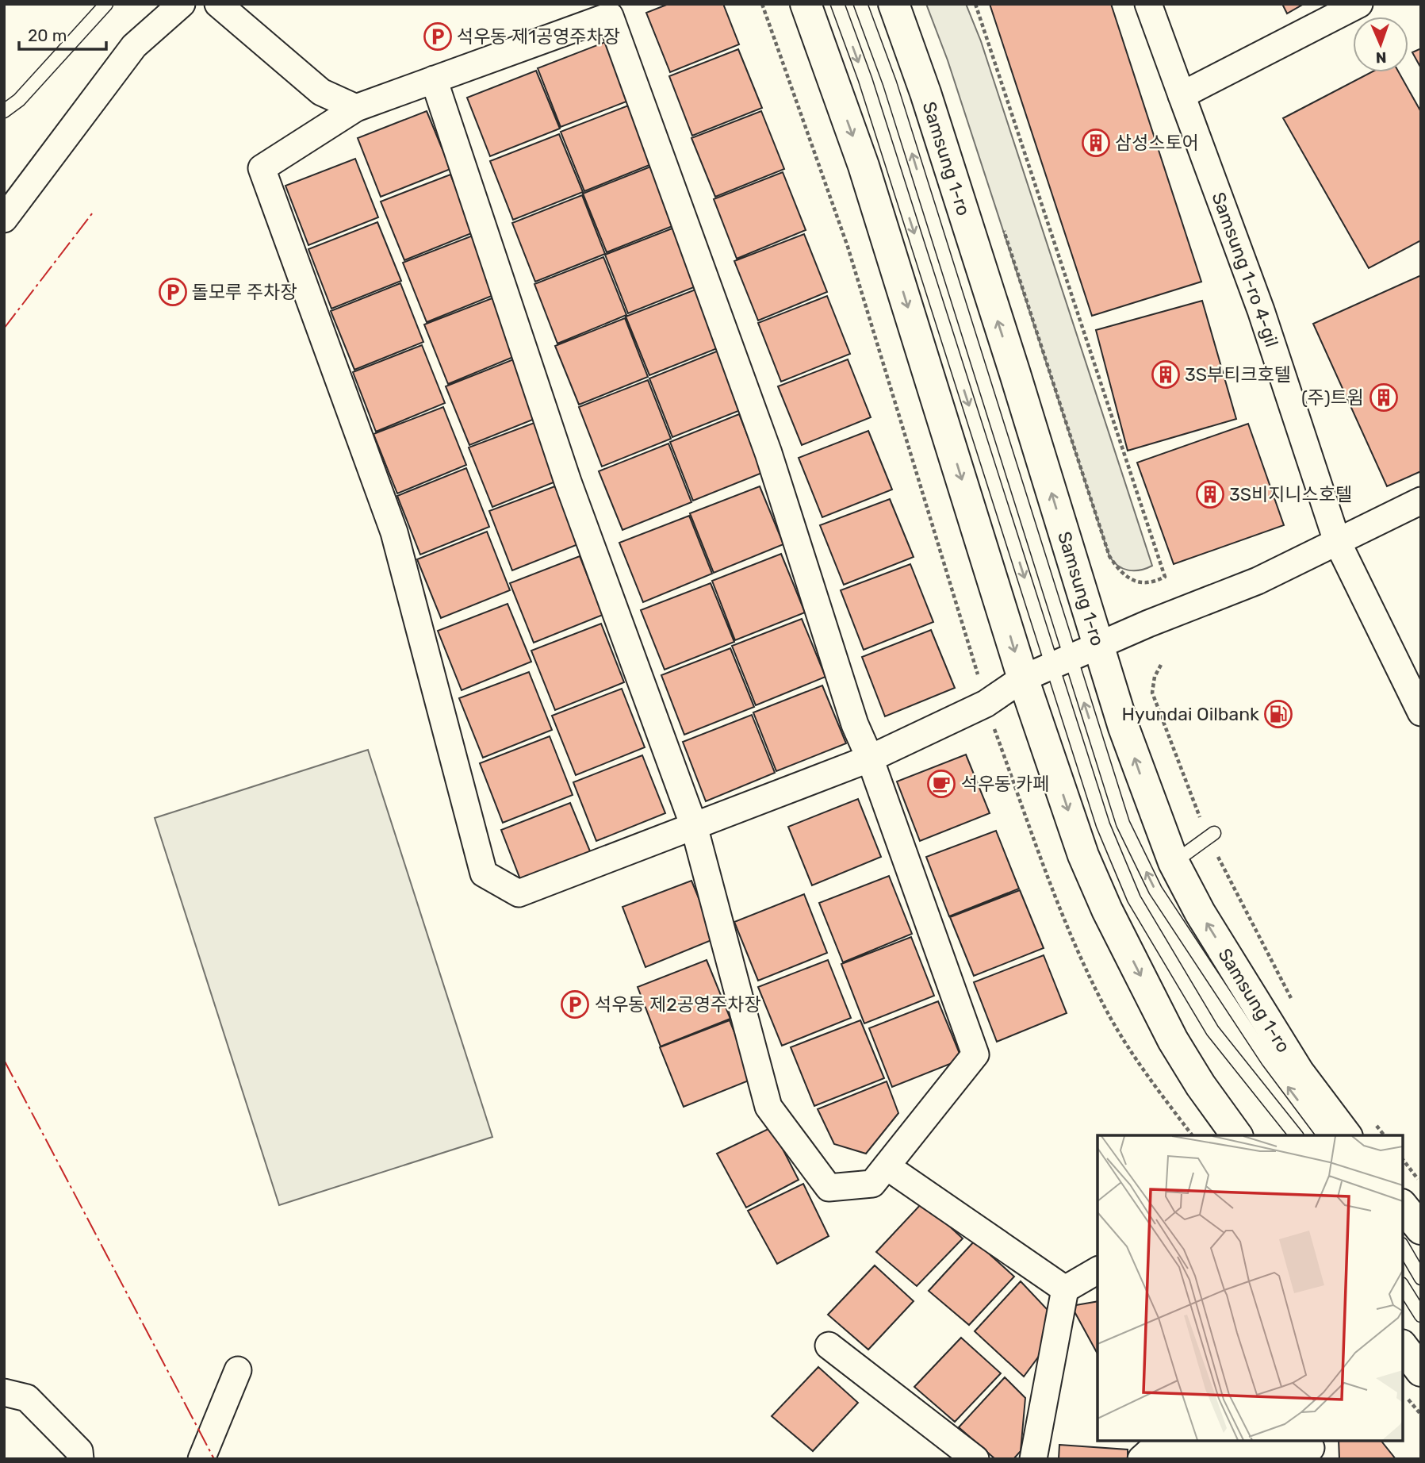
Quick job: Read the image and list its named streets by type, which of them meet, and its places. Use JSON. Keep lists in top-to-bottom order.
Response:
{
  "streets": {
    "street": ["Samsung 1-ro", "Samsung 1-ro 4-gil"]
  },
  "places": {
    "parking": ["석우동 제1공영주차장", "돌모루 주차장", "석우동 제2공영주차장"],
    "building": [
      "삼성스토어",
      "3S부티크호텔",
      "(주)트윔",
      "3S비지니스호텔"
    ],
    "fuel station": ["Hyundai Oilbank"],
    "cafe": ["석우동 카페"]
  },
  "scale_bar": "20 m",
  "north": "bottom"
}
